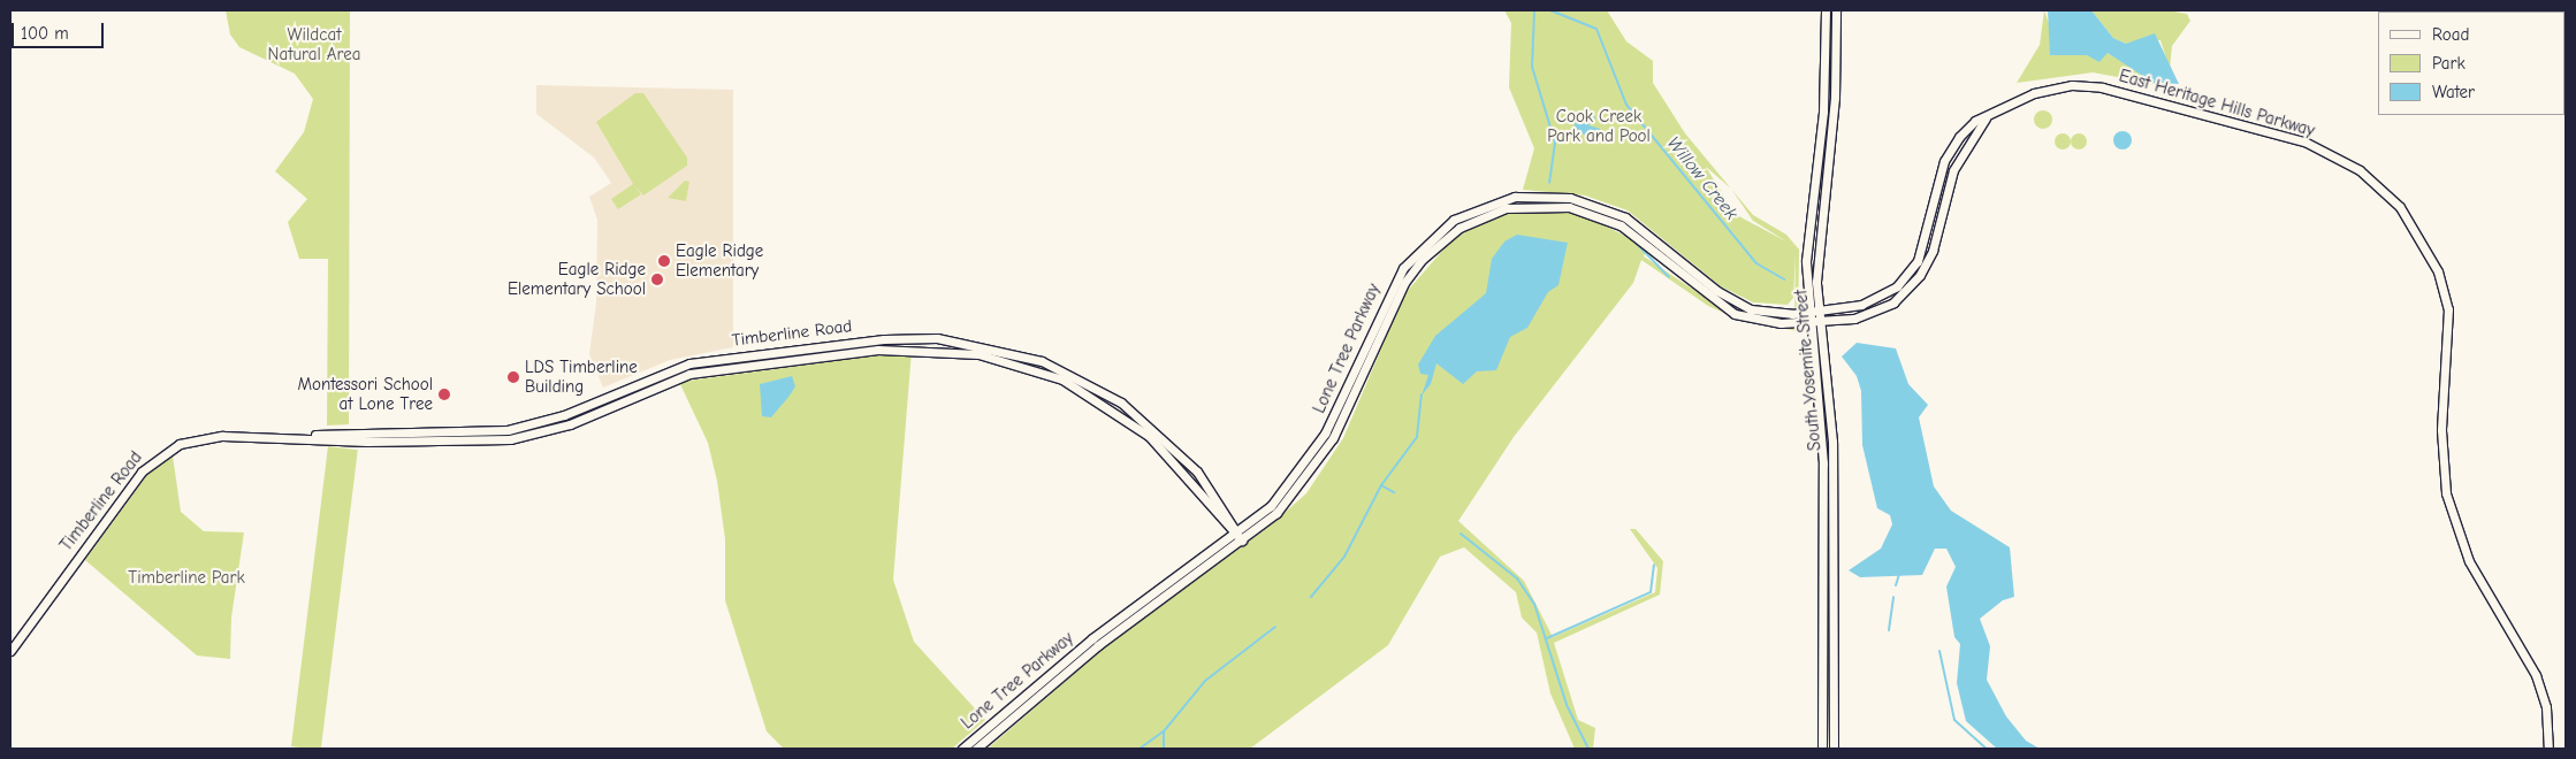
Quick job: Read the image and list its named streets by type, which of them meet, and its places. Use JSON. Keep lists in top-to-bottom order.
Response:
{
  "streets": {
    "street": [
      "East Heritage Hills Parkway",
      "Timberline Road",
      "Lone Tree Parkway",
      "South Yosemite Street"
    ]
  },
  "crossings": [
    ["East Heritage Hills Parkway", "Lone Tree Parkway"],
    ["East Heritage Hills Parkway", "South Yosemite Street"],
    ["Timberline Road", "Lone Tree Parkway"],
    ["Lone Tree Parkway", "South Yosemite Street"]
  ],
  "water": ["Willow Creek"],
  "parks": ["Wildcat Natural Area", "Cook Creek Park and Pool", "Timberline Park"],
  "places": [
    "Eagle Ridge Elementary",
    "Eagle Ridge Elementary School",
    "LDS Timberline Building",
    "Montessori School at Lone Tree"
  ],
  "legend": ["Road", "Park", "Water"],
  "scale_bar": "100 m"
}
